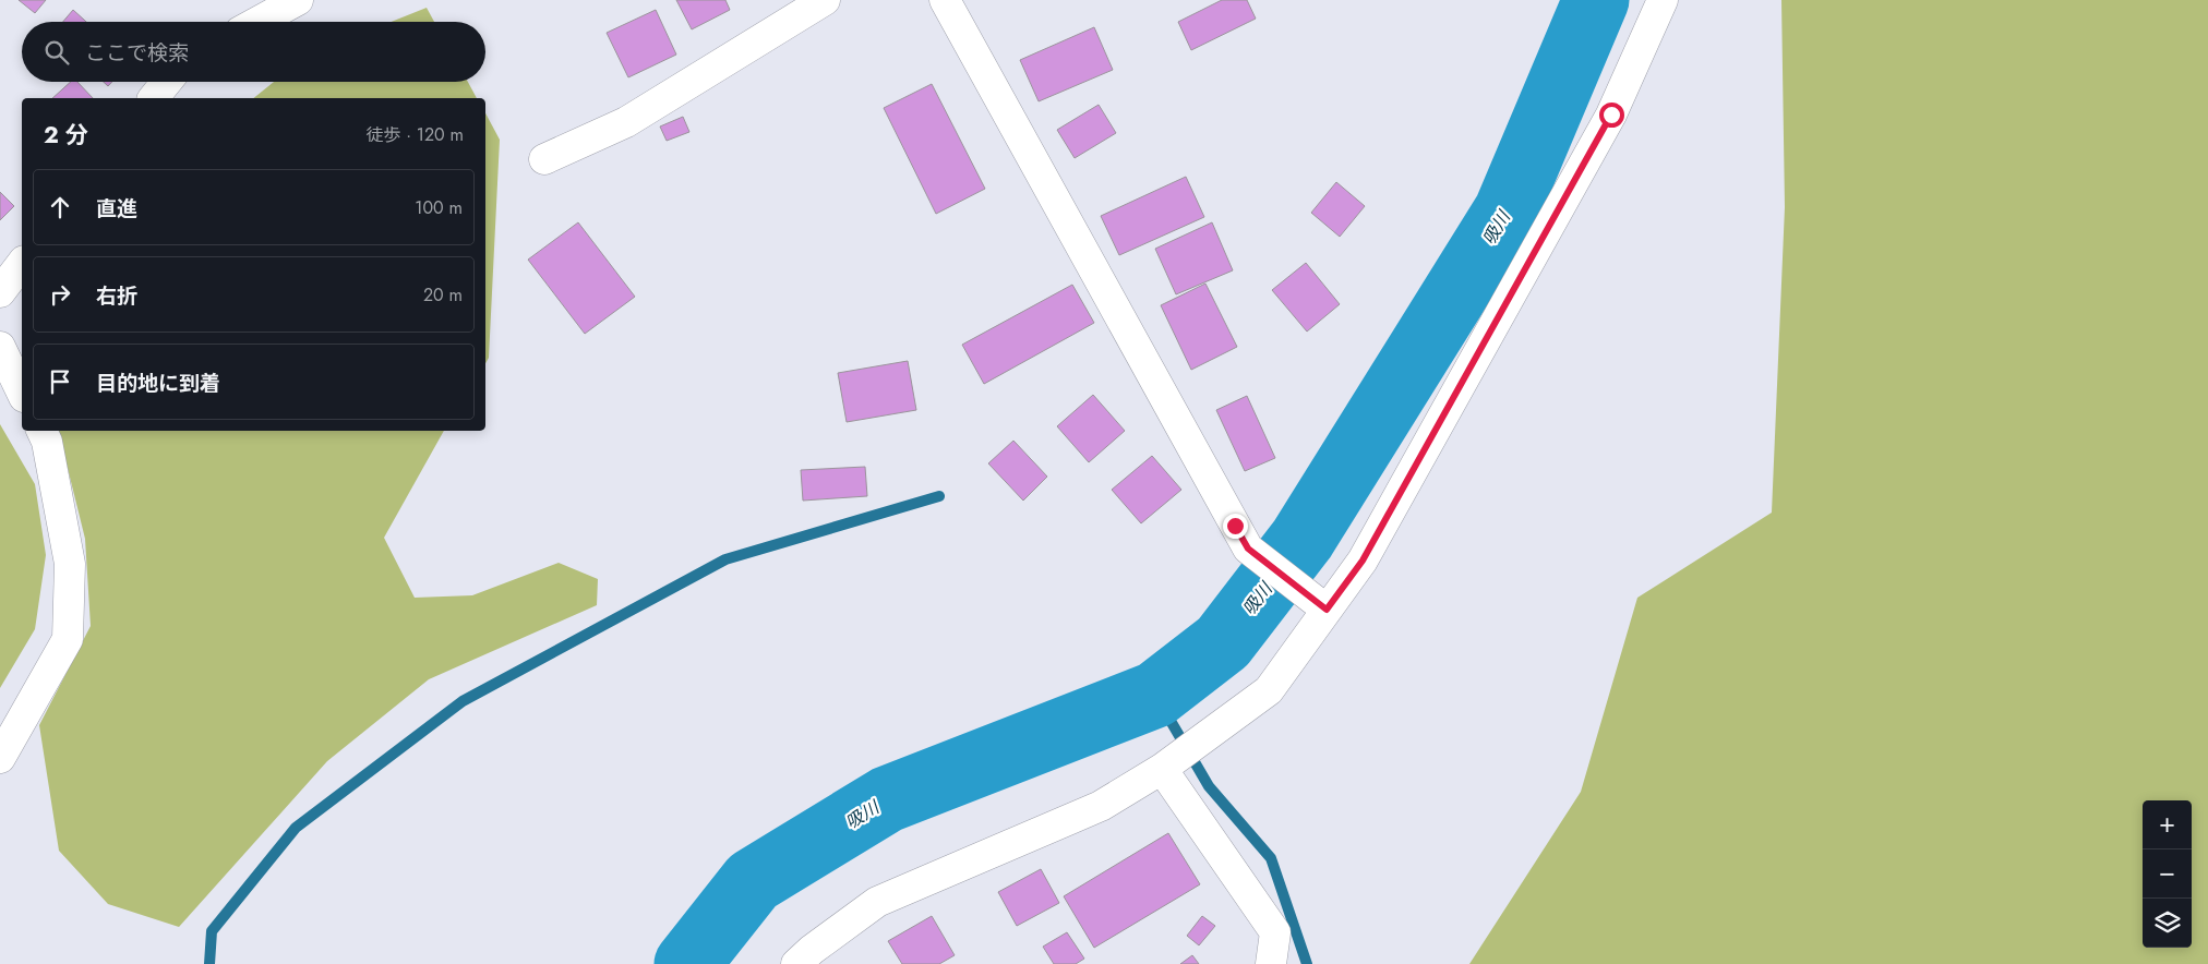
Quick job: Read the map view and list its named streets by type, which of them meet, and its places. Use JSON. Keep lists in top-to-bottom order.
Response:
{
  "water": ["吸川"],
  "page": {
    "search": "ここで検索",
    "heading": ["2 分", "徒歩 · 120 m"],
    "list": [
      ["直進", "100 m"],
      ["右折", "20 m"],
      "目的地に到着"
    ],
    "map_buttons": ["+", "−"]
  }
}
